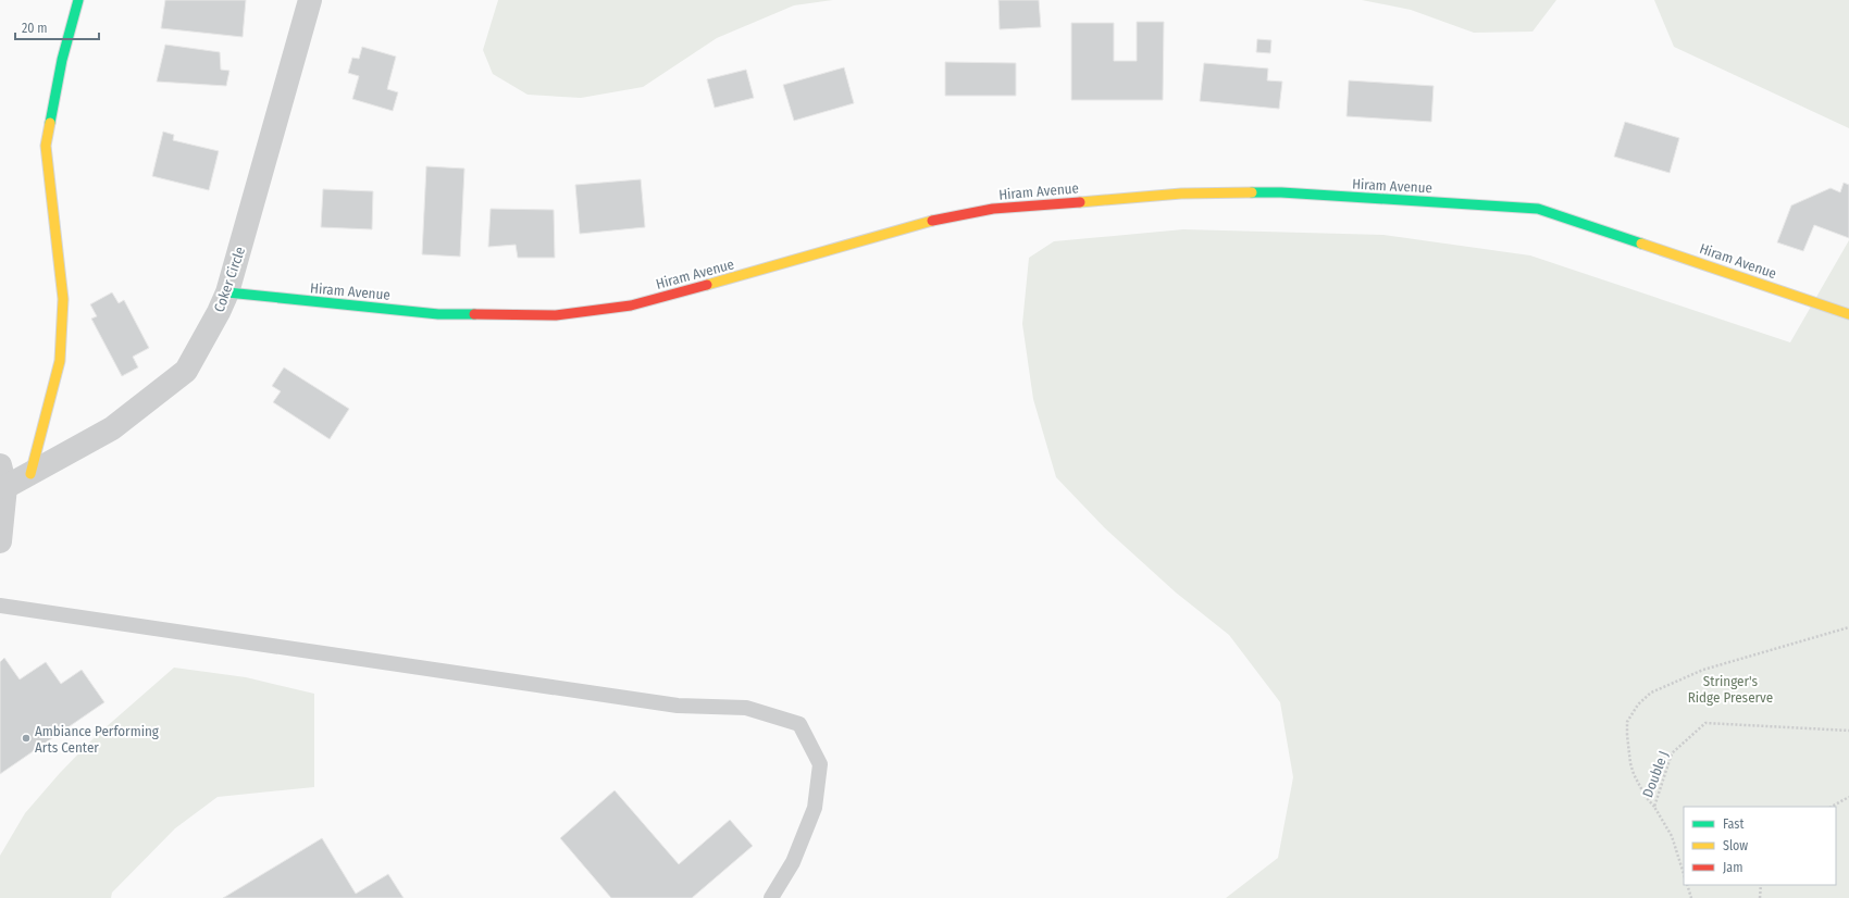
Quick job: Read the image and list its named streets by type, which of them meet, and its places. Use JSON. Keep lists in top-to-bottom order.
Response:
{
  "streets": {
    "street": ["Hiram Avenue", "Coker Circle"],
    "path": ["Double J"]
  },
  "crossings": [
    ["Hiram Avenue", "Coker Circle"]
  ],
  "parks": ["Stringer's Ridge Preserve"],
  "places": ["Ambiance Performing Arts Center"],
  "legend": ["Fast", "Slow", "Jam"],
  "scale_bar": "20 m"
}
